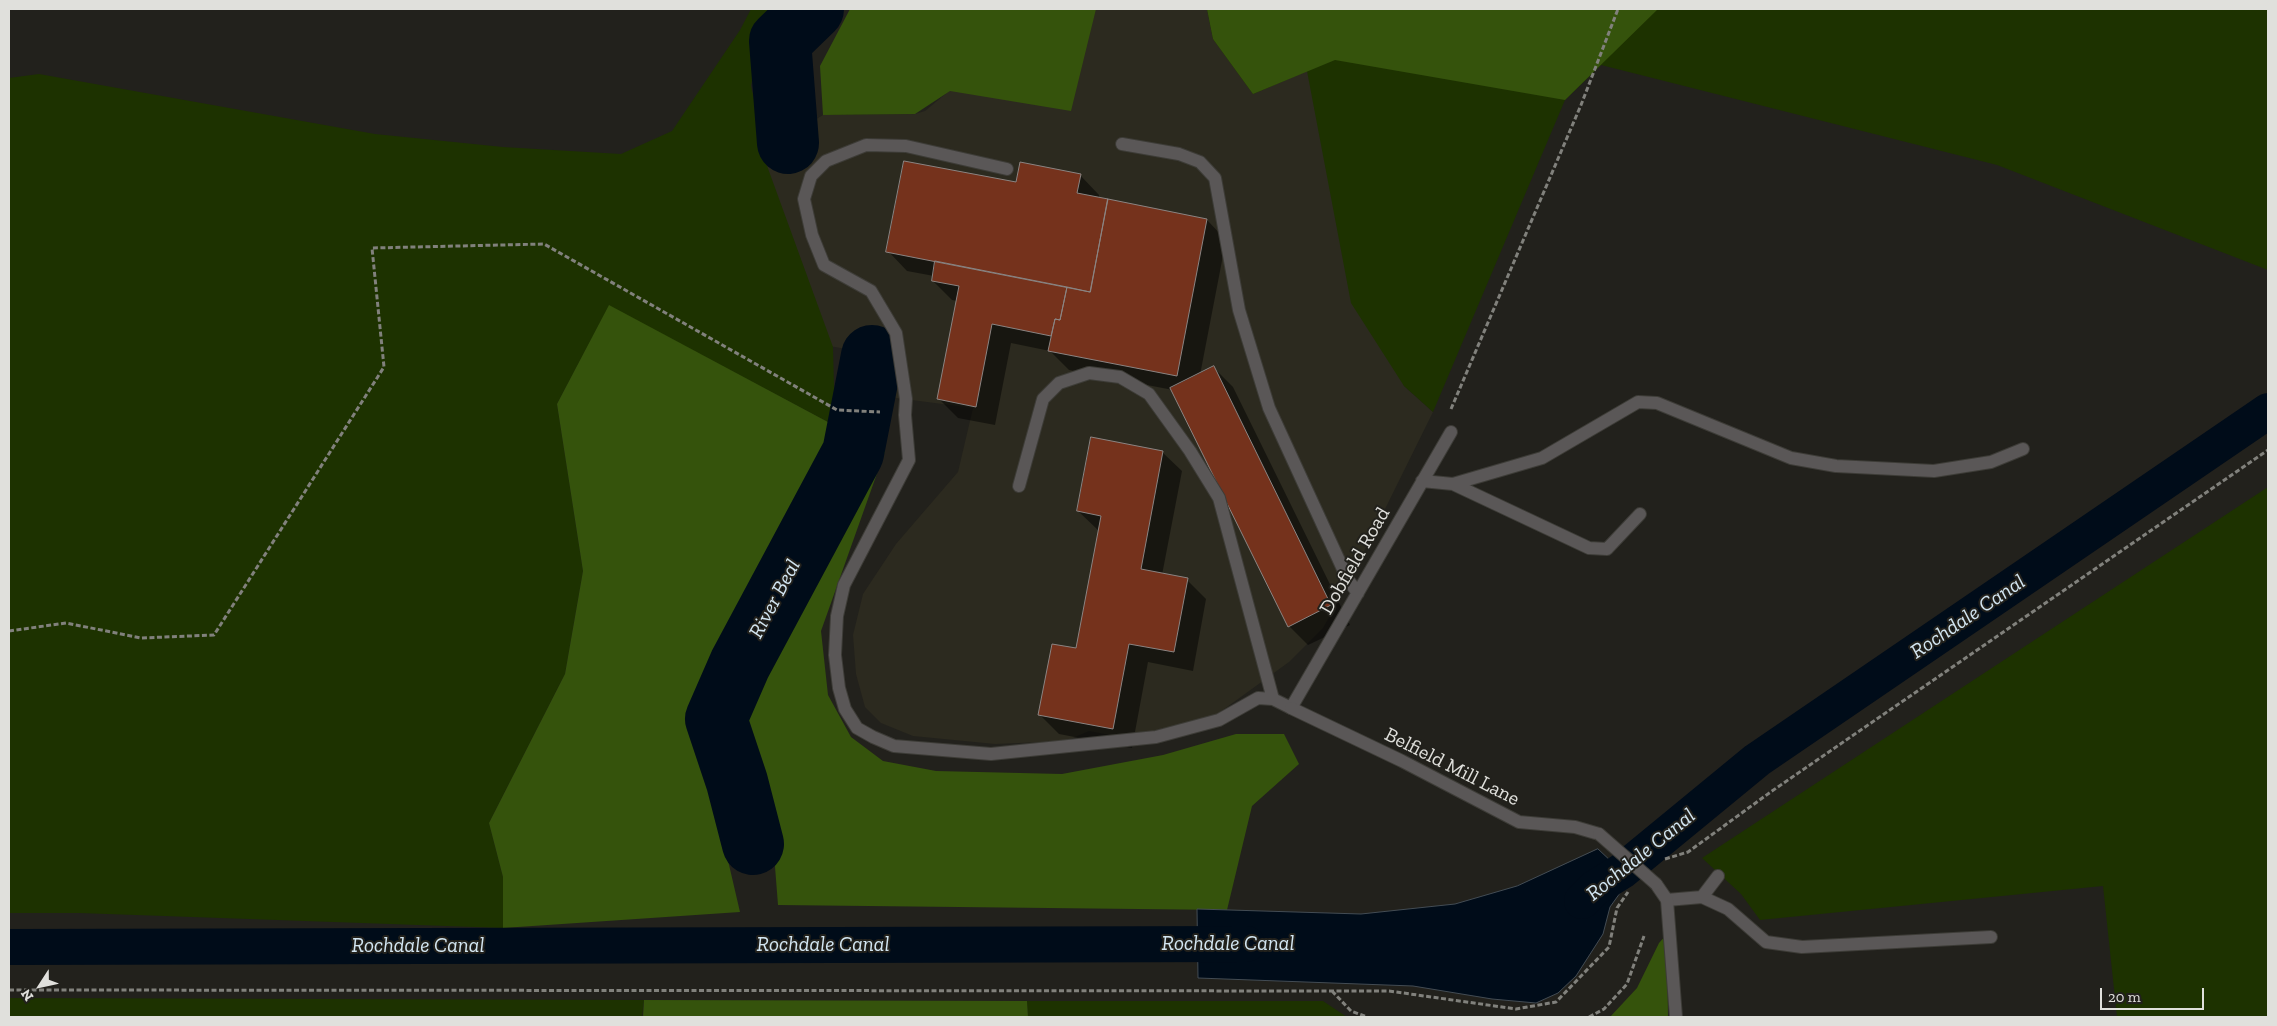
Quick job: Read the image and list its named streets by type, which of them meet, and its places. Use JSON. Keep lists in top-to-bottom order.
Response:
{
  "streets": {
    "street": ["Dobfield Road", "Belfield Mill Lane"]
  },
  "crossings": [
    ["Dobfield Road", "Belfield Mill Lane"]
  ],
  "water": ["River Beal", "Rochdale Canal"],
  "scale_bar": "20 m",
  "north": "bottom left"
}
